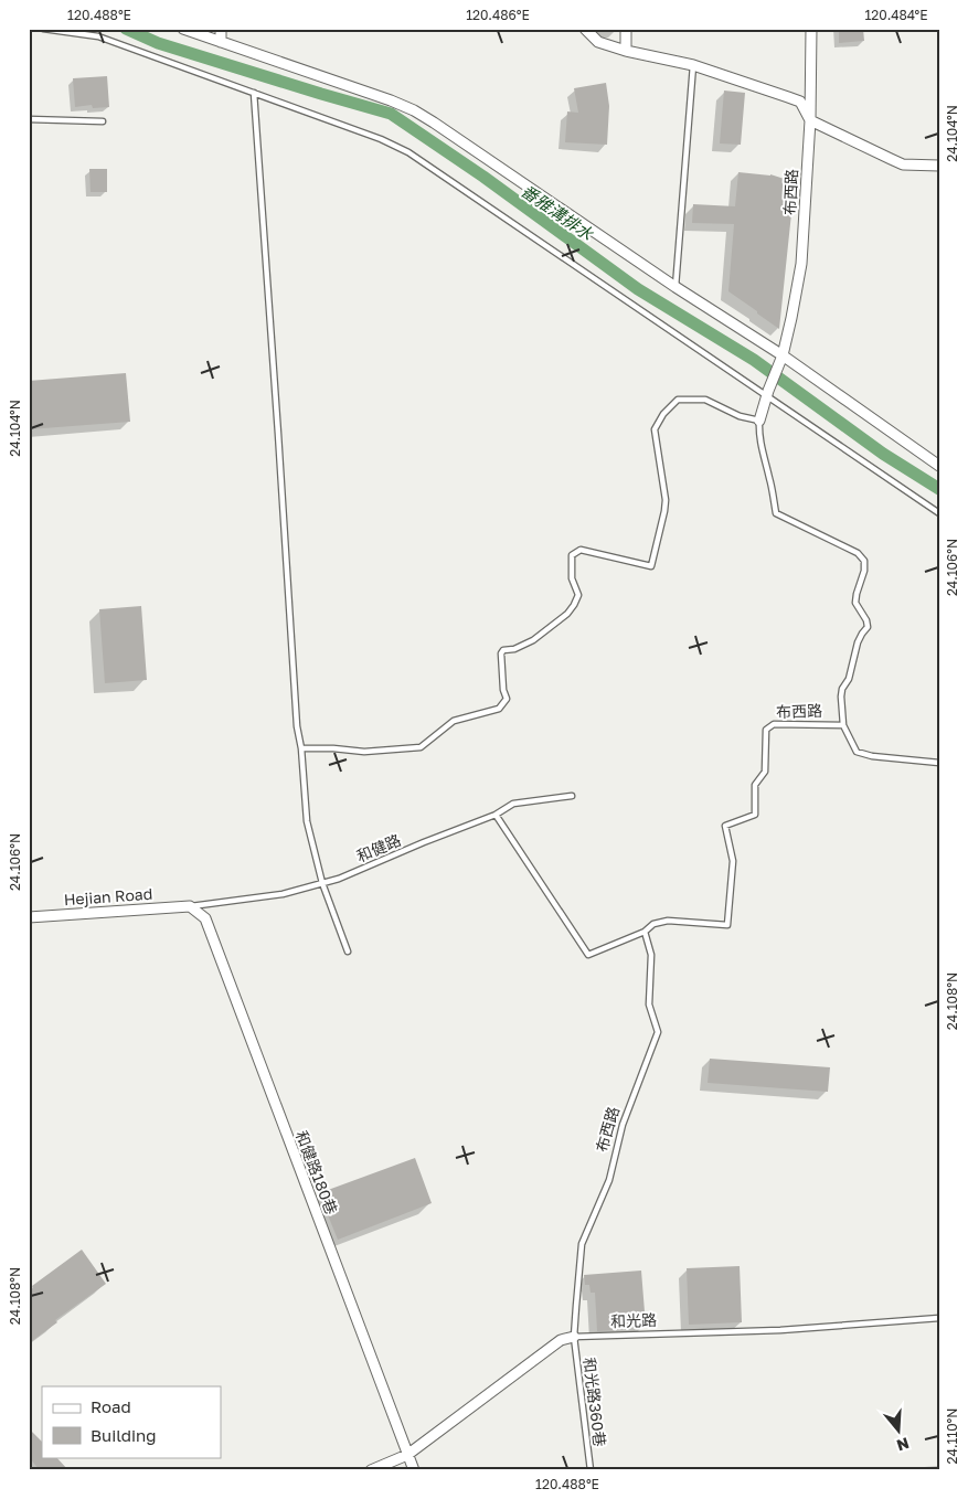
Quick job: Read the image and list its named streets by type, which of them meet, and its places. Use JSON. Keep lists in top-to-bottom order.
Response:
{
  "streets": {
    "street": [
      "布西路",
      "Hejian Road",
      "和健路180巷",
      "和光路"
    ],
    "lane": ["和健路", "和光路360巷"]
  },
  "crossings": [
    ["布西路", "和健路"],
    ["布西路", "和光路"],
    ["布西路", "和光路360巷"],
    ["和健路", "Hejian Road"],
    ["和健路", "和健路180巷"],
    ["Hejian Road", "和健路180巷"],
    ["和健路180巷", "和光路"],
    ["和光路", "和光路360巷"]
  ],
  "water": ["番雅溝排水"],
  "legend": ["Road", "Building"],
  "north": "bottom",
  "coordinates": [
    "120.488°E",
    "120.486°E",
    "120.484°E",
    "24.104°N",
    "24.106°N",
    "24.108°N",
    "24.110°N"
  ]
}
